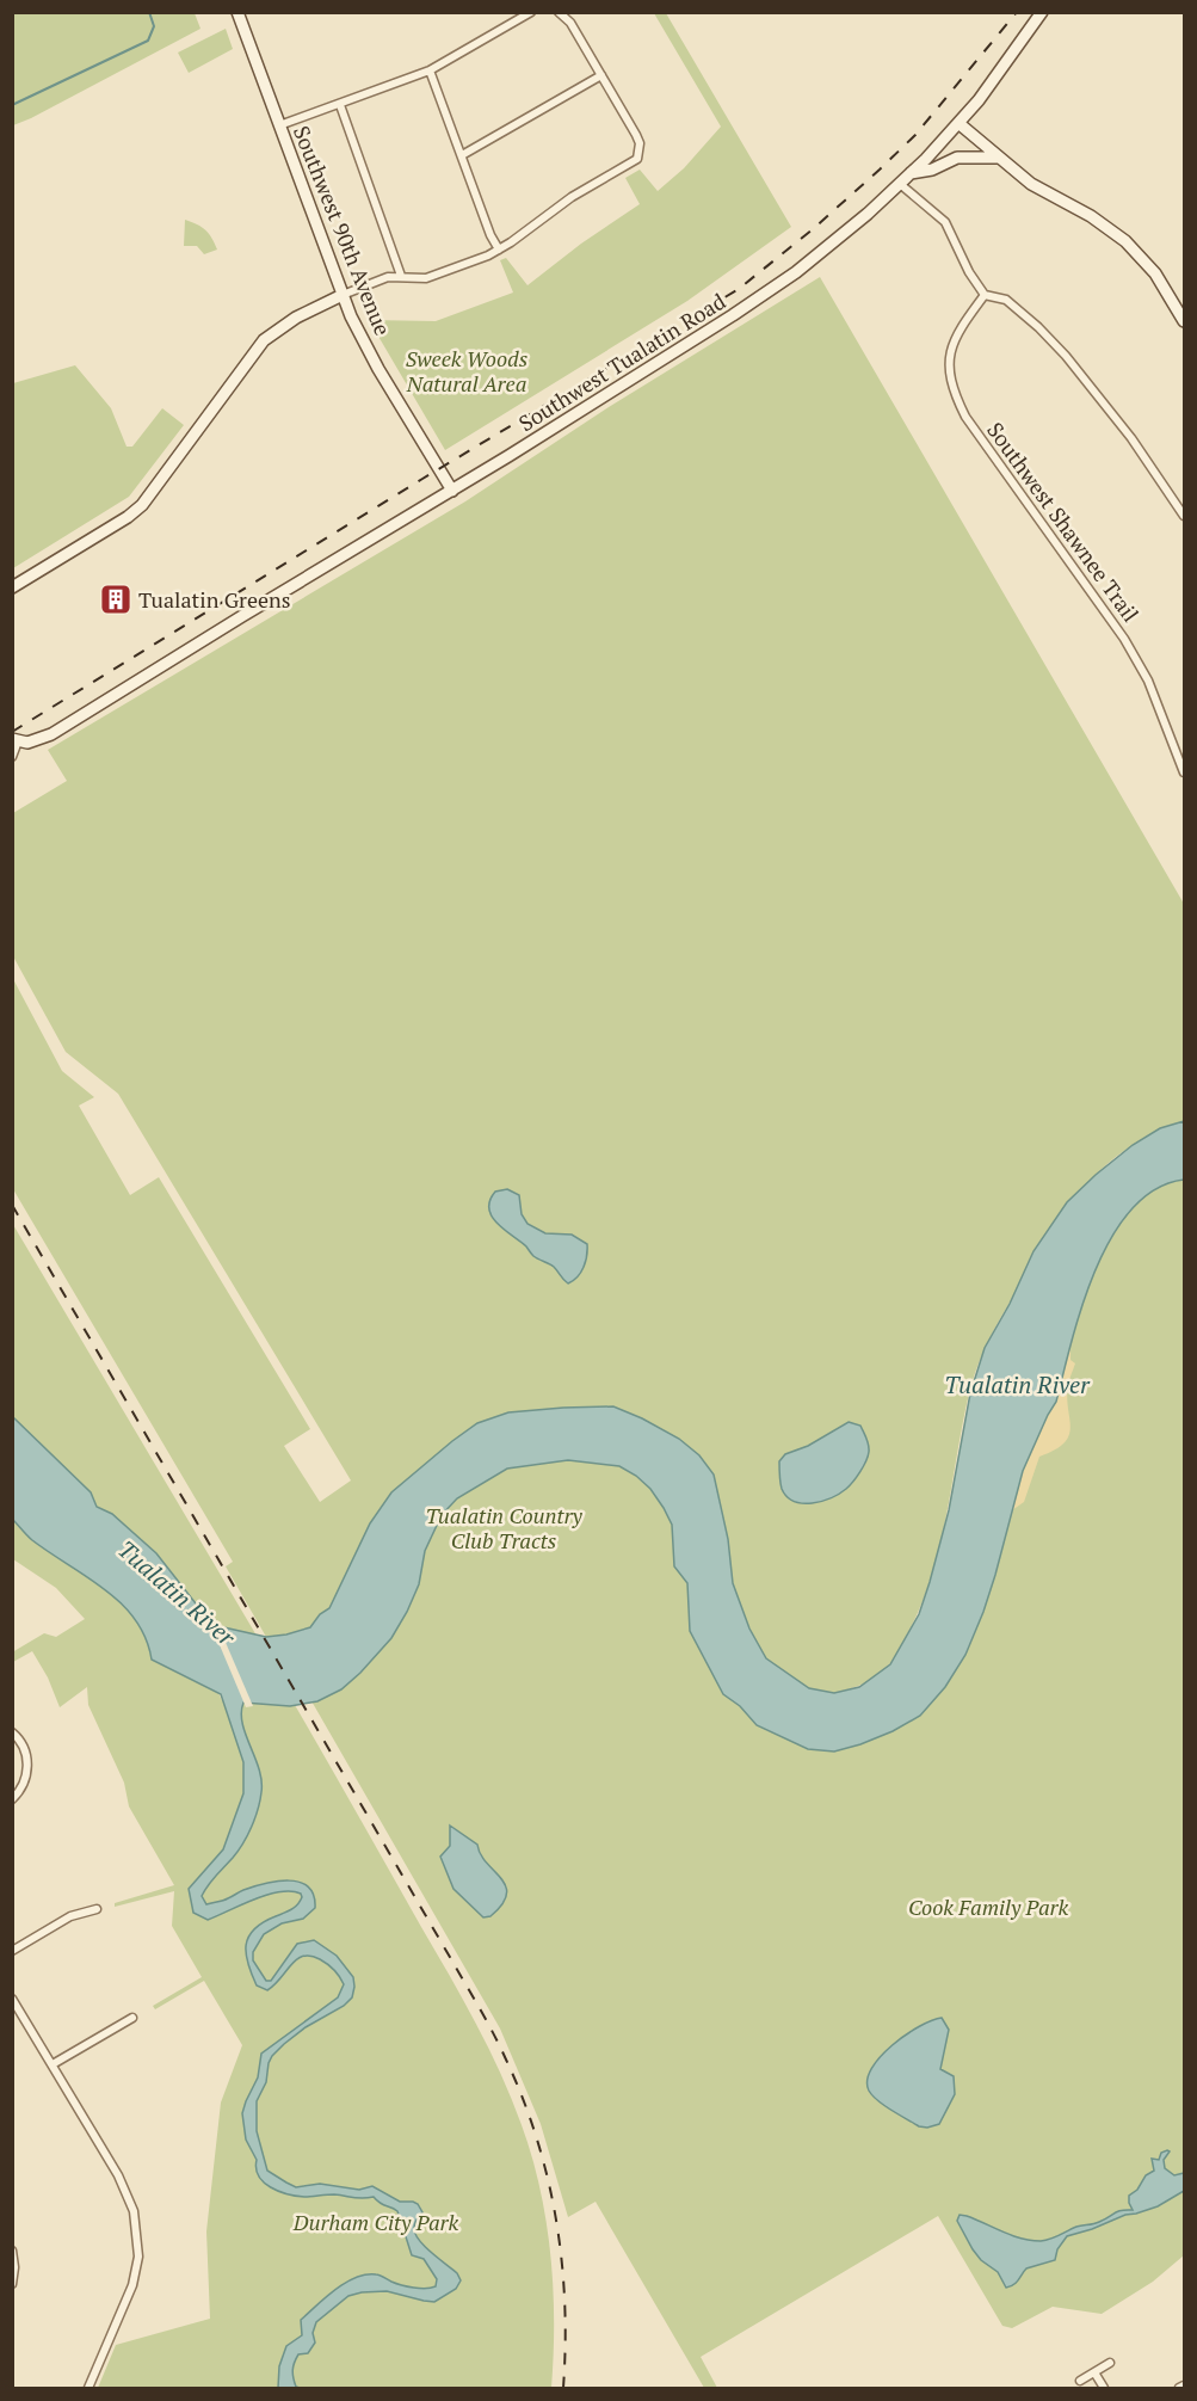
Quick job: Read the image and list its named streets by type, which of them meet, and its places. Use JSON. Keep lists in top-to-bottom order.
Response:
{
  "streets": {
    "main road": ["Southwest 90th Avenue", "Southwest Tualatin Road"],
    "street": ["Southwest Shawnee Trail"]
  },
  "crossings": [
    ["Southwest 90th Avenue", "Southwest Tualatin Road"]
  ],
  "water": ["Tualatin River"],
  "parks": [
    "Sweek Woods Natural Area",
    "Tualatin Country Club Tracts",
    "Cook Family Park",
    "Durham City Park"
  ],
  "places": {
    "building": ["Tualatin Greens"]
  }
}
